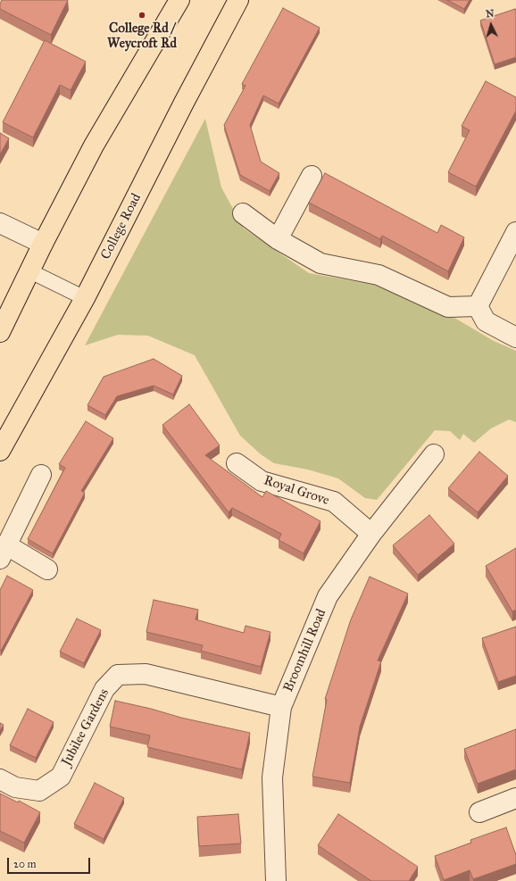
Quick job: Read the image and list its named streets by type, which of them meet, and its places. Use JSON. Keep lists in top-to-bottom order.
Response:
{
  "streets": {
    "main road": ["College Road"],
    "street": ["Royal Grove", "Broomhill Road", "Jubilee Gardens"]
  },
  "crossings": [
    ["Royal Grove", "Broomhill Road"],
    ["Broomhill Road", "Jubilee Gardens"]
  ],
  "places": ["College Rd / Weycroft Rd"],
  "scale_bar": "20 m",
  "north": "top"
}
